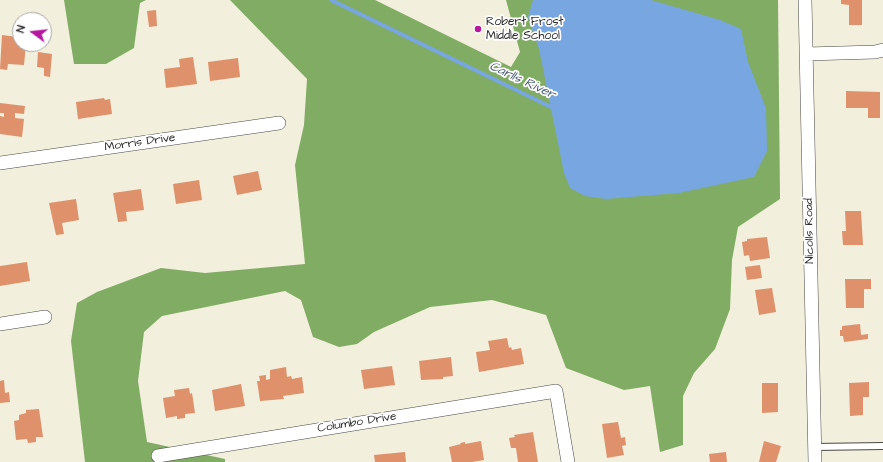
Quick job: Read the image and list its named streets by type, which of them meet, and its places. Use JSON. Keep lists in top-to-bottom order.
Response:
{
  "streets": {
    "street": ["Morris Drive", "Nicolls Road", "Columbo Drive"]
  },
  "water": ["Carlls River"],
  "places": ["Robert Frost Middle School"],
  "north": "left"
}
